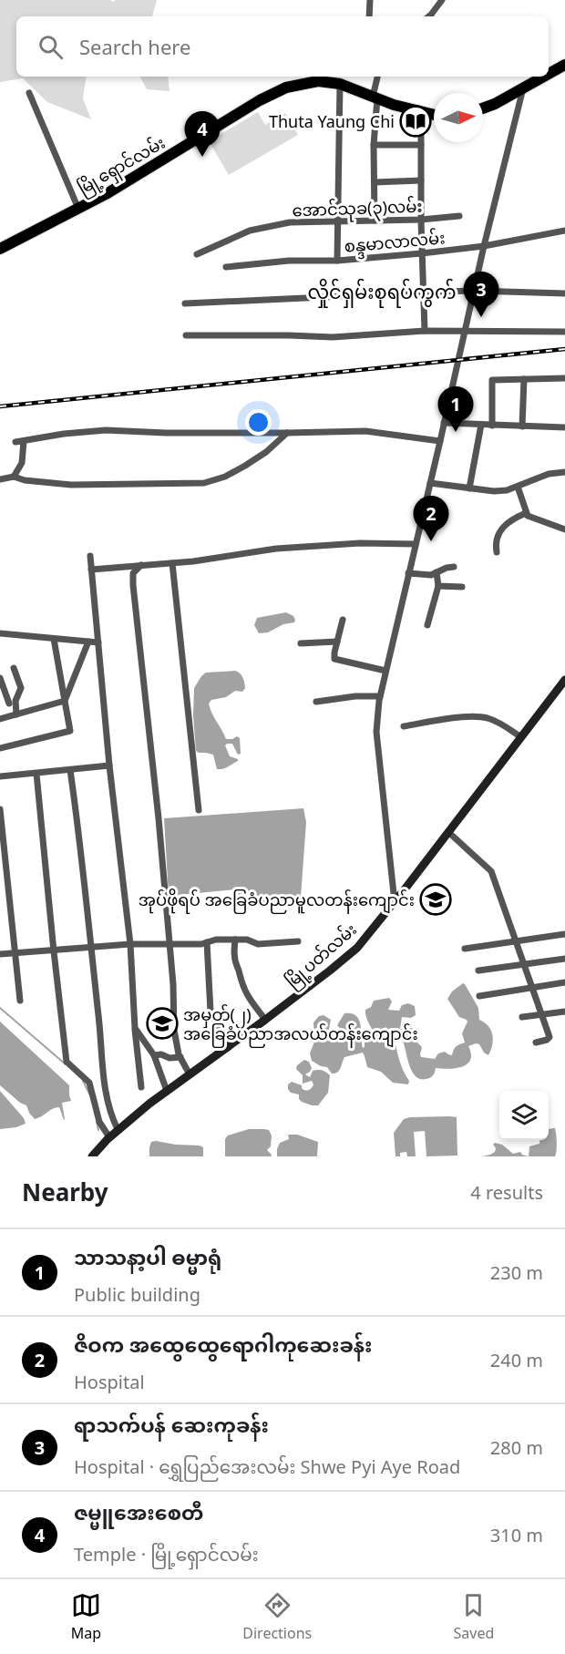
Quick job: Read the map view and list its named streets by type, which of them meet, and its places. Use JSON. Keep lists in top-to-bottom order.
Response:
{
  "streets": {
    "highway": ["မြို့ရှောင်လမ်း"],
    "main road": ["မြို့ပတ်လမ်း"],
    "street": ["အောင်သုခ(၃)လမ်း", "စန္ဒမာလာလမ်း"]
  },
  "districts": ["လှိုင်ရှမ်းစုရပ်ကွက်"],
  "places": {
    "library": ["Thuta Yaung Chi"],
    "school or university": ["အုပ်ဖိုရပ် အခြေခံပညာမူလတန်းကျောင်း", "အမှတ်(၂) အခြေခံပညာအလယ်တန်းကျောင်း"]
  },
  "north": "right",
  "page": {
    "search": "Search here",
    "pins": [
      "4",
      "3",
      "1",
      "2"
    ],
    "heading": ["Nearby", "4 results"],
    "list": [
      {
        "mark": "1",
        "name": "သာသနာ့ပါ ဓမ္မာရုံ",
        "note": "Public building",
        "value": "230 m"
      },
      {
        "mark": "2",
        "name": "ဇိဝက အထွေထွေရောဂါကုဆေးခန်း",
        "note": "Hospital",
        "value": "240 m"
      },
      {
        "mark": "3",
        "name": "ရာသက်ပန် ဆေးကုခန်း",
        "note": "Hospital · ရွှေပြည်အေးလမ်း Shwe Pyi Aye Road",
        "value": "280 m"
      },
      {
        "mark": "4",
        "name": "ဇမ္မူအေးစေတီ",
        "note": "Temple · မြို့ရှောင်လမ်း",
        "value": "310 m"
      }
    ],
    "nav": ["Map", "Directions", "Saved"]
  }
}
